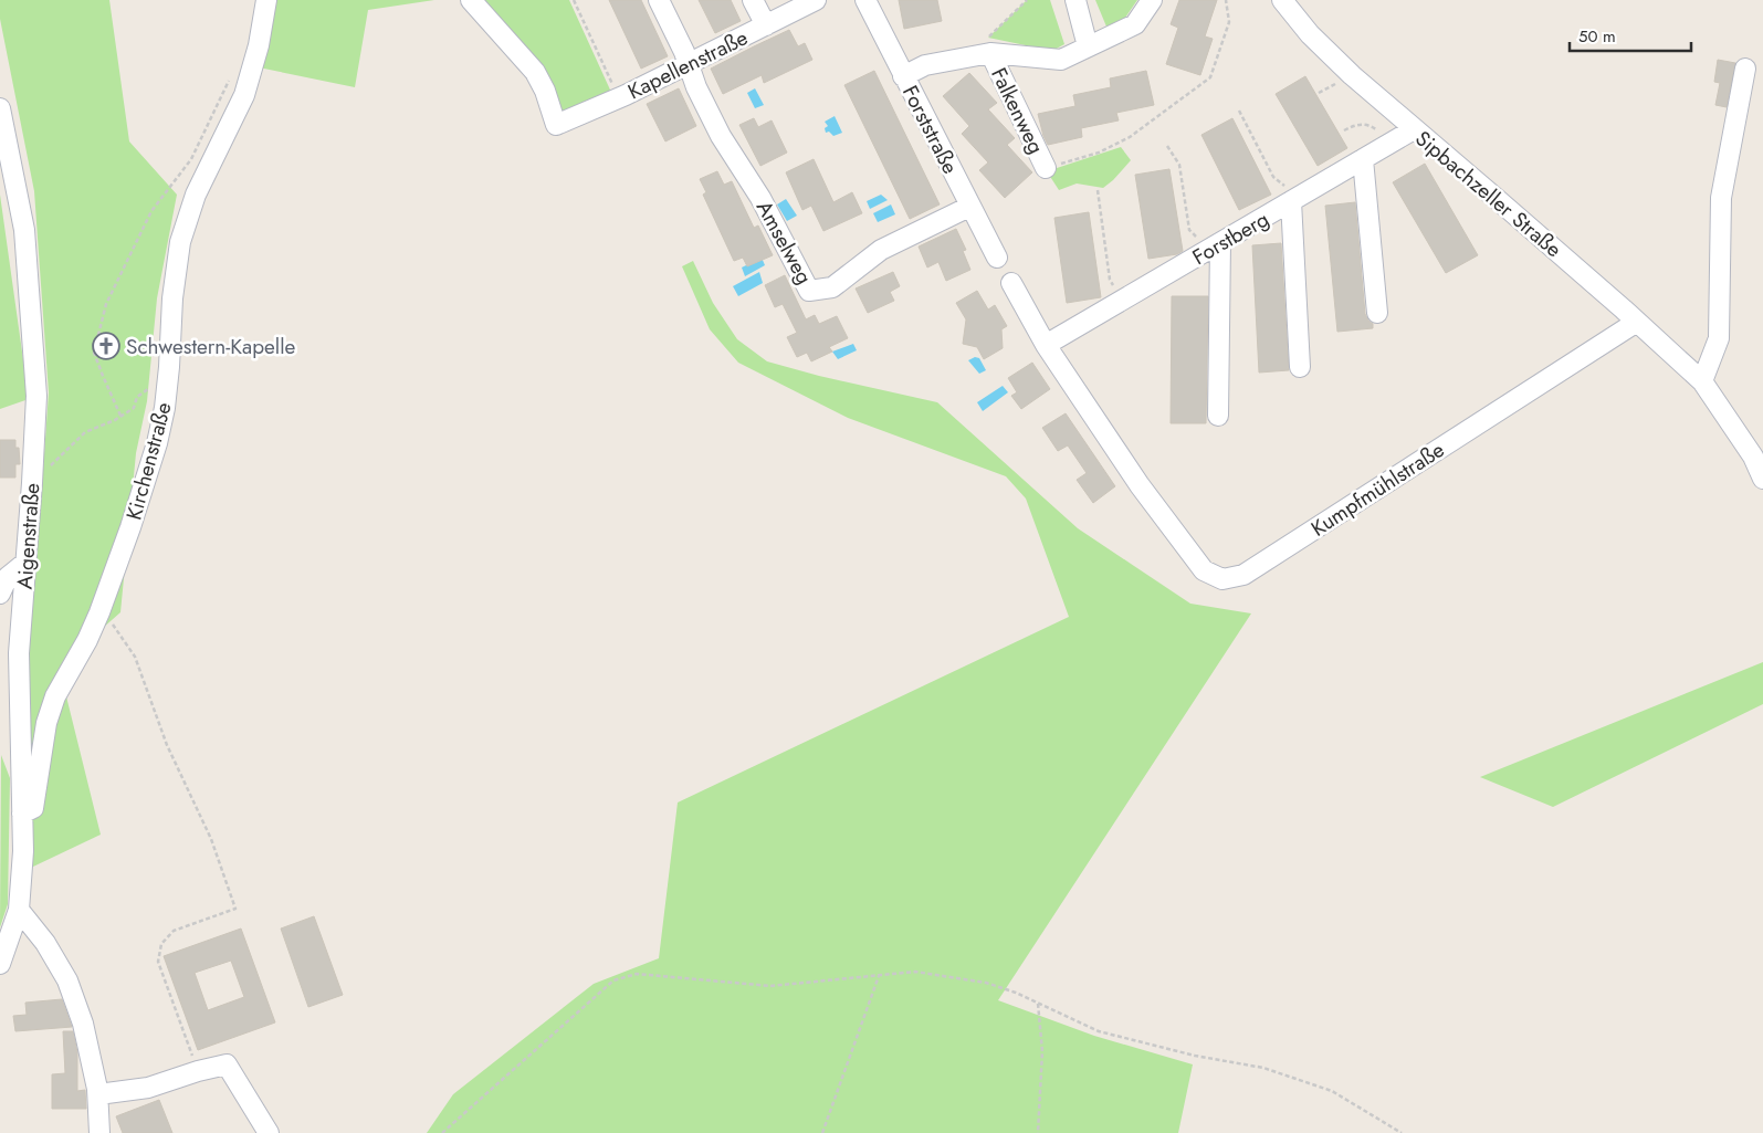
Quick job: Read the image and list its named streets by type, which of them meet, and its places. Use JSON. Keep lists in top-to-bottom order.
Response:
{
  "streets": {
    "street": [
      "Kapellenstraße",
      "Falkenweg",
      "Forststraße",
      "Sipbachzeller Straße",
      "Forstberg",
      "Amselweg",
      "Kirchenstraße",
      "Kumpfmühlstraße",
      "Aigenstraße"
    ]
  },
  "crossings": [
    ["Kapellenstraße", "Amselweg"],
    ["Falkenweg", "Forststraße"],
    ["Forststraße", "Amselweg"],
    ["Sipbachzeller Straße", "Forstberg"],
    ["Sipbachzeller Straße", "Kumpfmühlstraße"],
    ["Forstberg", "Kumpfmühlstraße"],
    ["Kirchenstraße", "Aigenstraße"]
  ],
  "places": {
    "church": ["Schwestern-Kapelle"]
  },
  "scale_bar": "50 m"
}
